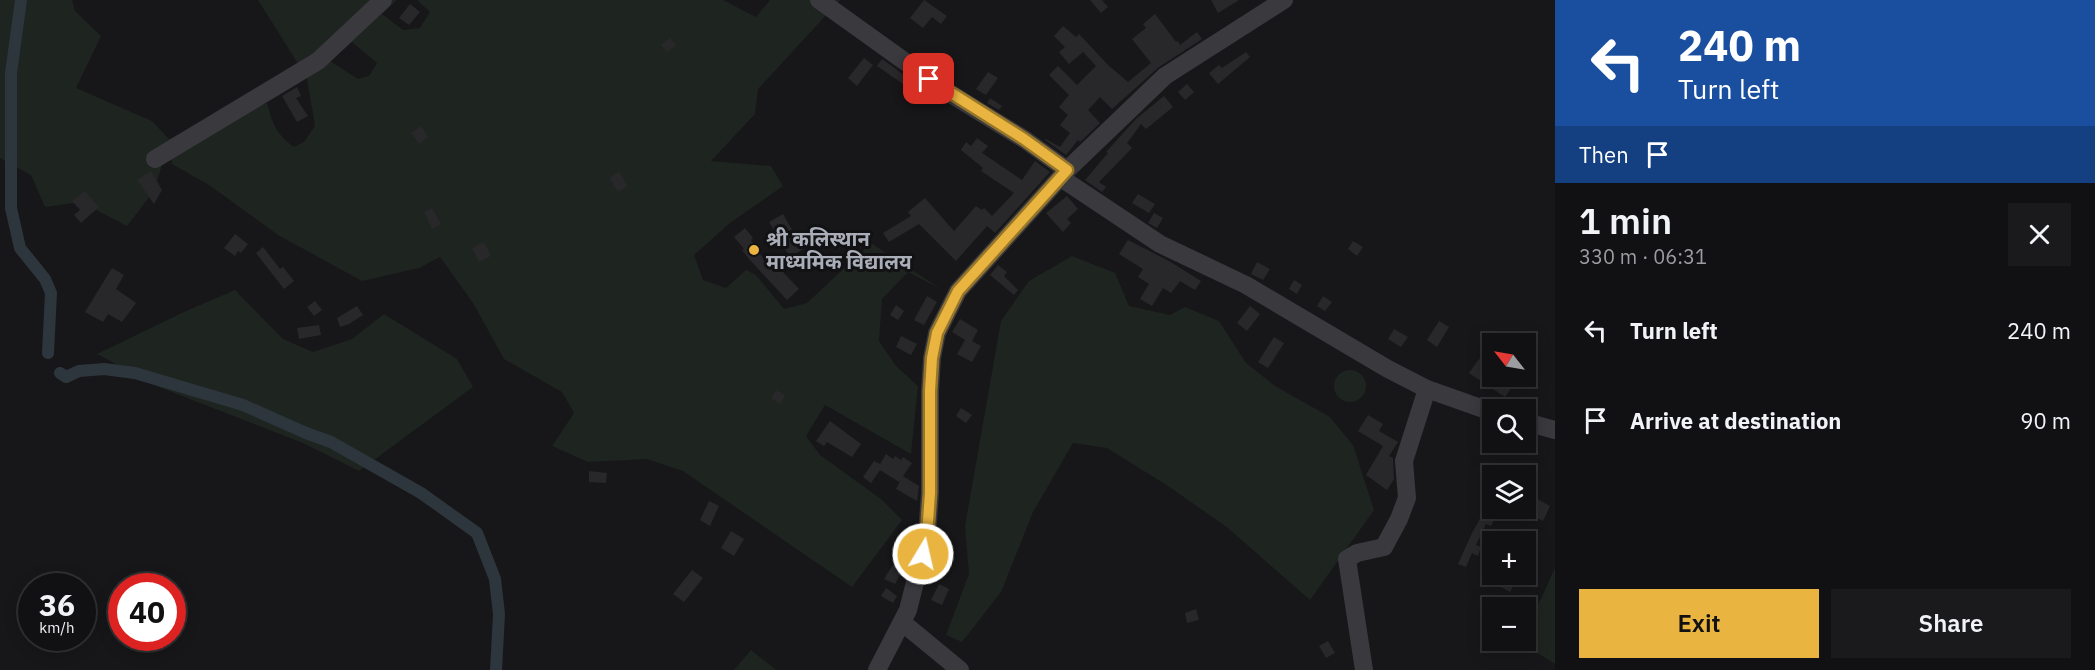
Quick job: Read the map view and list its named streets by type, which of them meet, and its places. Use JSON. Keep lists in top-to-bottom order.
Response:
{
  "places": ["श्री कलिस्थान माध्यमिक विद्यालय"],
  "north": "top left",
  "page": {
    "turn": ["240 m", "Turn left"],
    "then": "Then",
    "heading": ["1 min", "330 m · 06:31"],
    "list": [
      {
        "name": "Turn left",
        "value": "240 m"
      },
      {
        "name": "Arrive at destination",
        "value": "90 m"
      }
    ],
    "map_buttons": ["+", "−"],
    "speed": "36 km/h",
    "limit": "40",
    "buttons": ["Exit", "Share"]
  }
}
